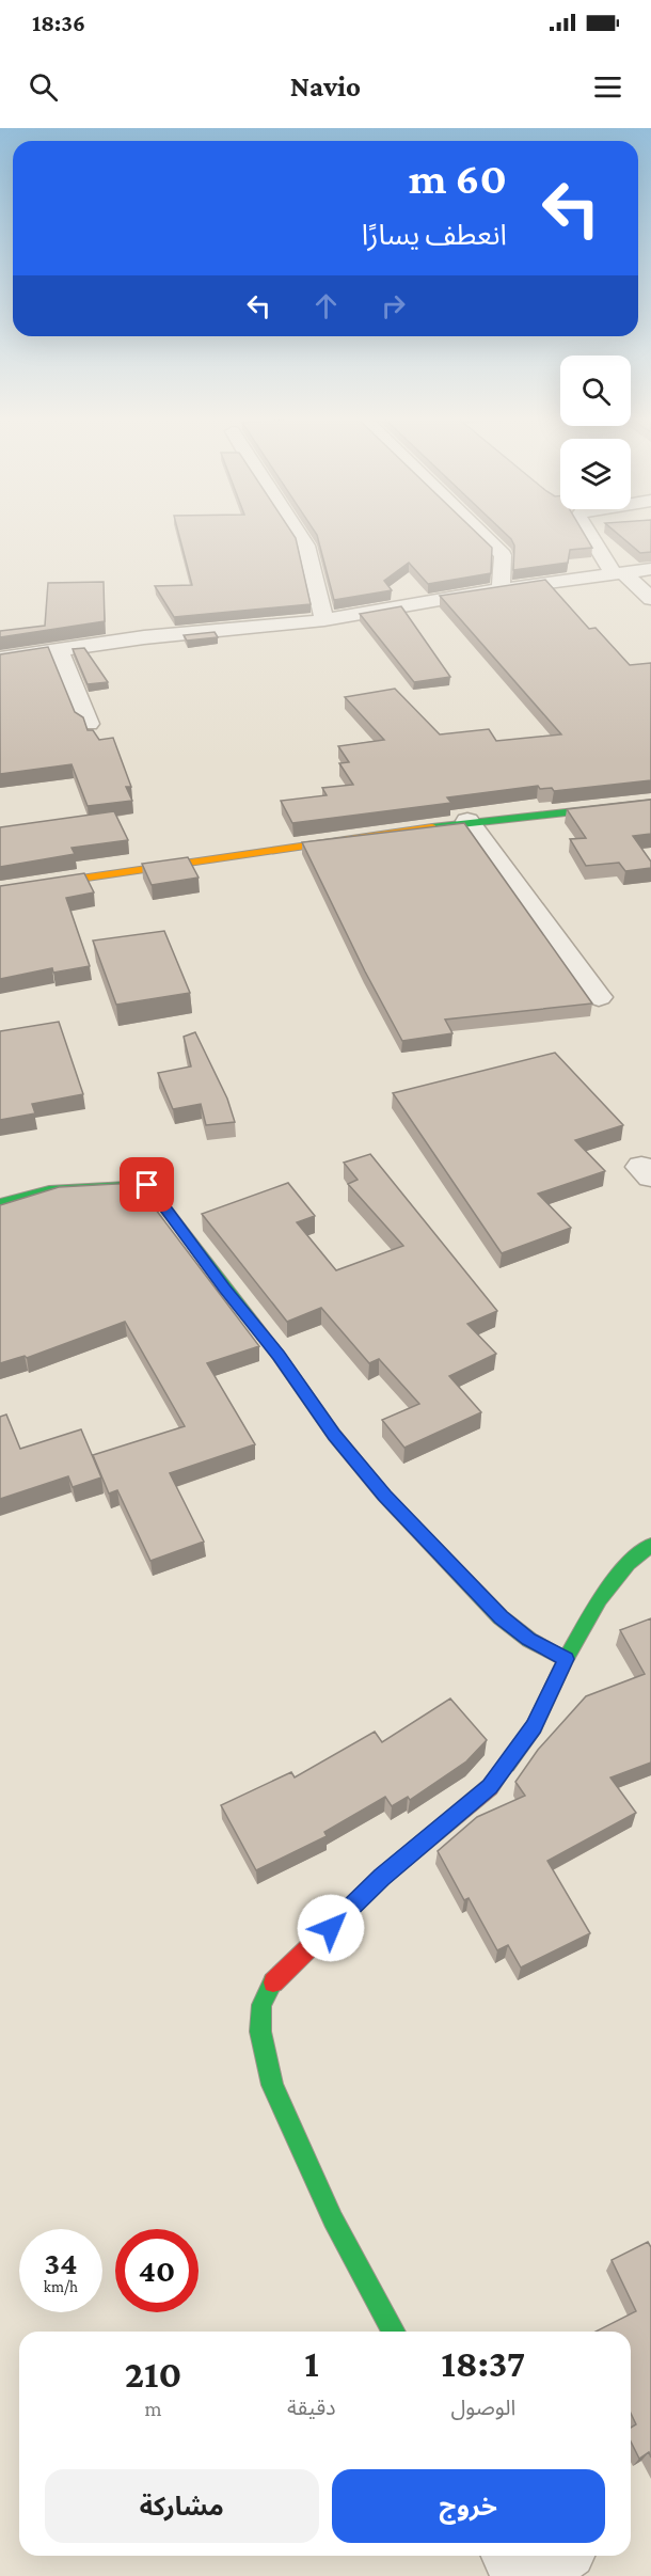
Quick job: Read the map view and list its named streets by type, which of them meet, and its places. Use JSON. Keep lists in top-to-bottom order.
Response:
{
  "page": {
    "status": "18:36",
    "header": "Navio",
    "turn": ["60 m", "انعطف يسارًا"],
    "speed": "34 km/h",
    "limit": "40",
    "eta": [
      "18:37",
      "الوصول",
      "1",
      "دقيقة",
      "210",
      "m"
    ],
    "buttons": ["خروج", "مشاركة"]
  }
}
